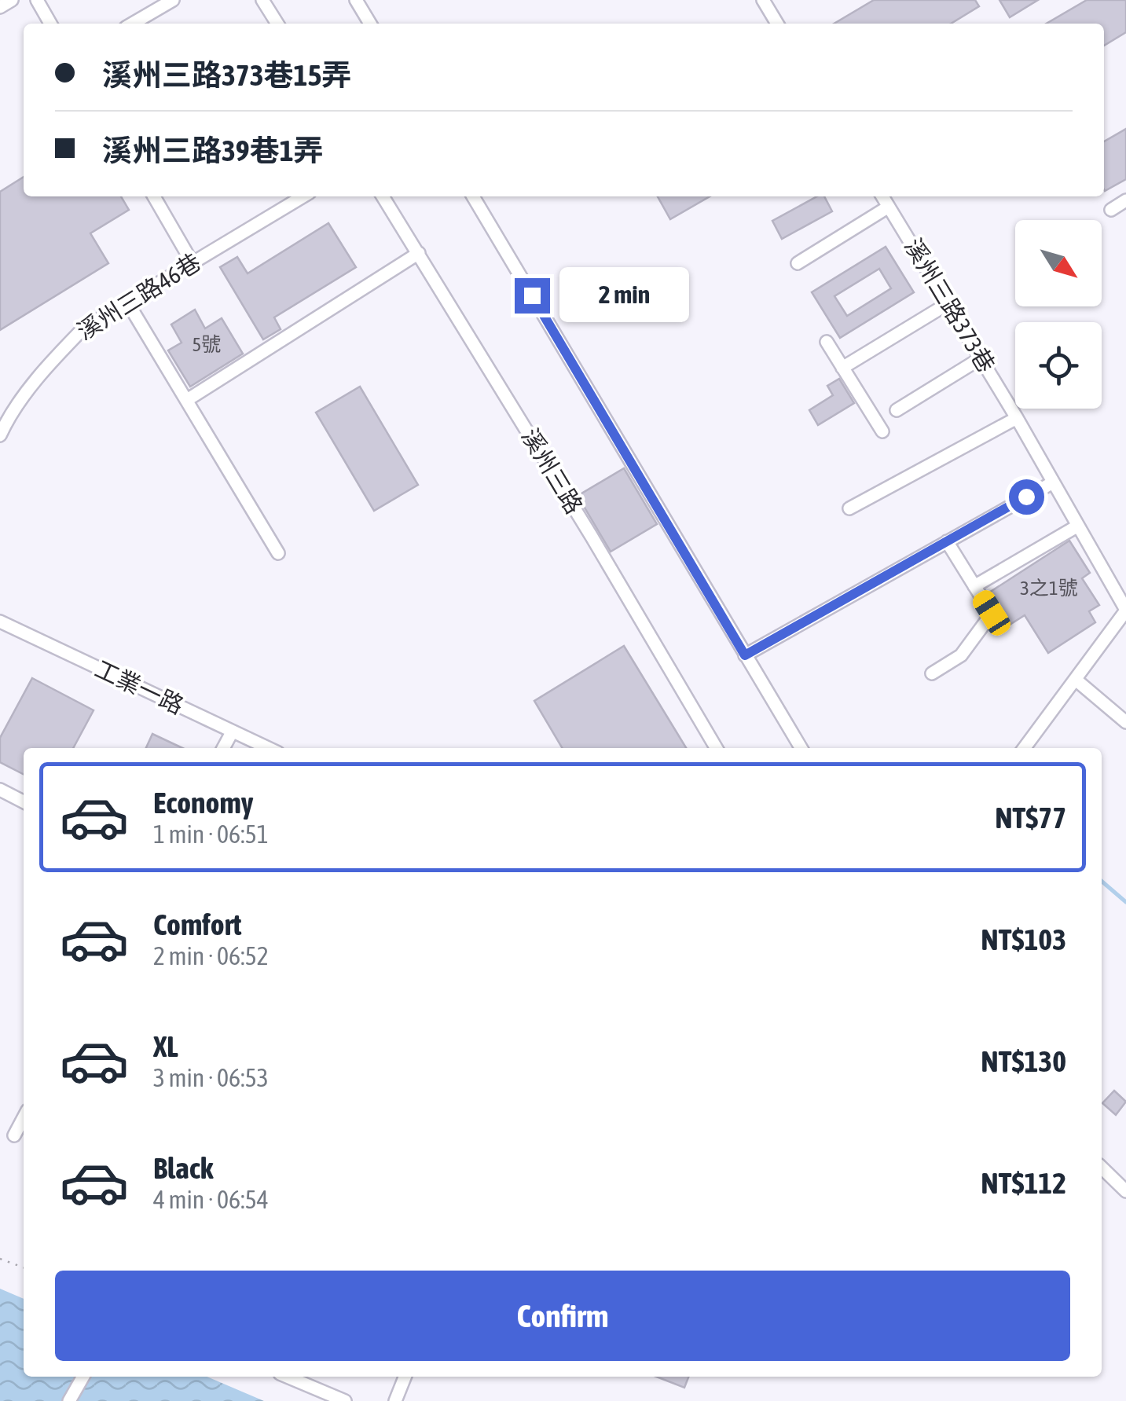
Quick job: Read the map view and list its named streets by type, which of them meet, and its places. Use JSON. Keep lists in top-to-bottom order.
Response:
{
  "streets": {
    "street": [
      "溪州三路46巷",
      "溪州三路373巷",
      "溪州三路",
      "工業一路"
    ]
  },
  "house_numbers": ["5號", "3之1號"],
  "north": "bottom right",
  "page": {
    "banner": ["溪州三路373巷15弄", "溪州三路39巷1弄"],
    "bubble": "2 min",
    "list": [
      {
        "name": "Economy",
        "note": "1 min · 06:51",
        "value": "NT$77"
      },
      {
        "name": "Comfort",
        "note": "2 min · 06:52",
        "value": "NT$103"
      },
      {
        "name": "XL",
        "note": "3 min · 06:53",
        "value": "NT$130"
      },
      {
        "name": "Black",
        "note": "4 min · 06:54",
        "value": "NT$112"
      }
    ],
    "buttons": "Confirm"
  }
}
